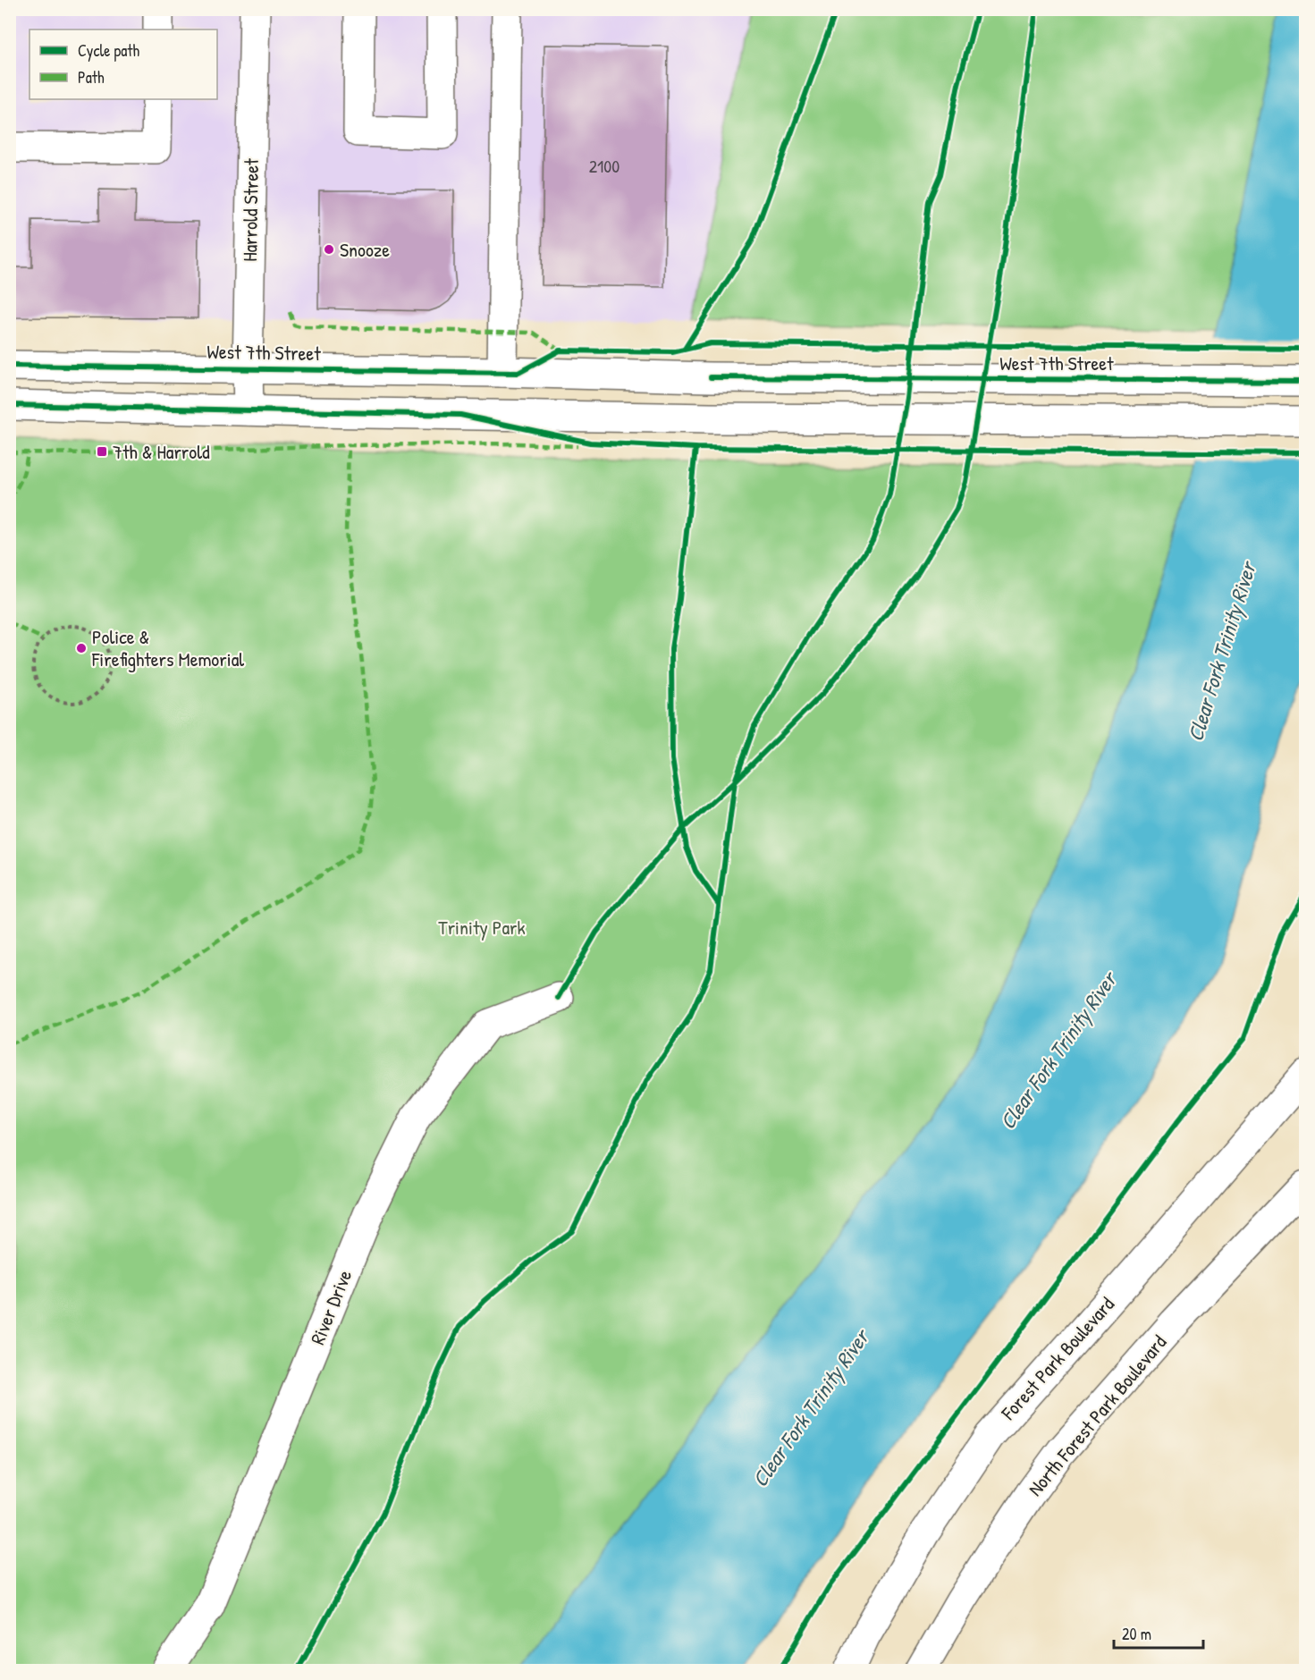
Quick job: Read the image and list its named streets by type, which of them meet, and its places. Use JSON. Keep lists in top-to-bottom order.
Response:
{
  "streets": {
    "main road": [
      "Harrold Street",
      "West 7th Street",
      "River Drive",
      "Forest Park Boulevard",
      "North Forest Park Boulevard"
    ]
  },
  "crossings": [
    ["Harrold Street", "West 7th Street"]
  ],
  "water": ["Clear Fork Trinity River"],
  "parks": ["Trinity Park"],
  "places": {
    "other": ["Snooze", "Police & Firefighters Memorial"],
    "transit": ["7th & Harrold"]
  },
  "house_numbers": ["2100"],
  "legend": ["Cycle path", "Path"],
  "scale_bar": "20 m"
}
